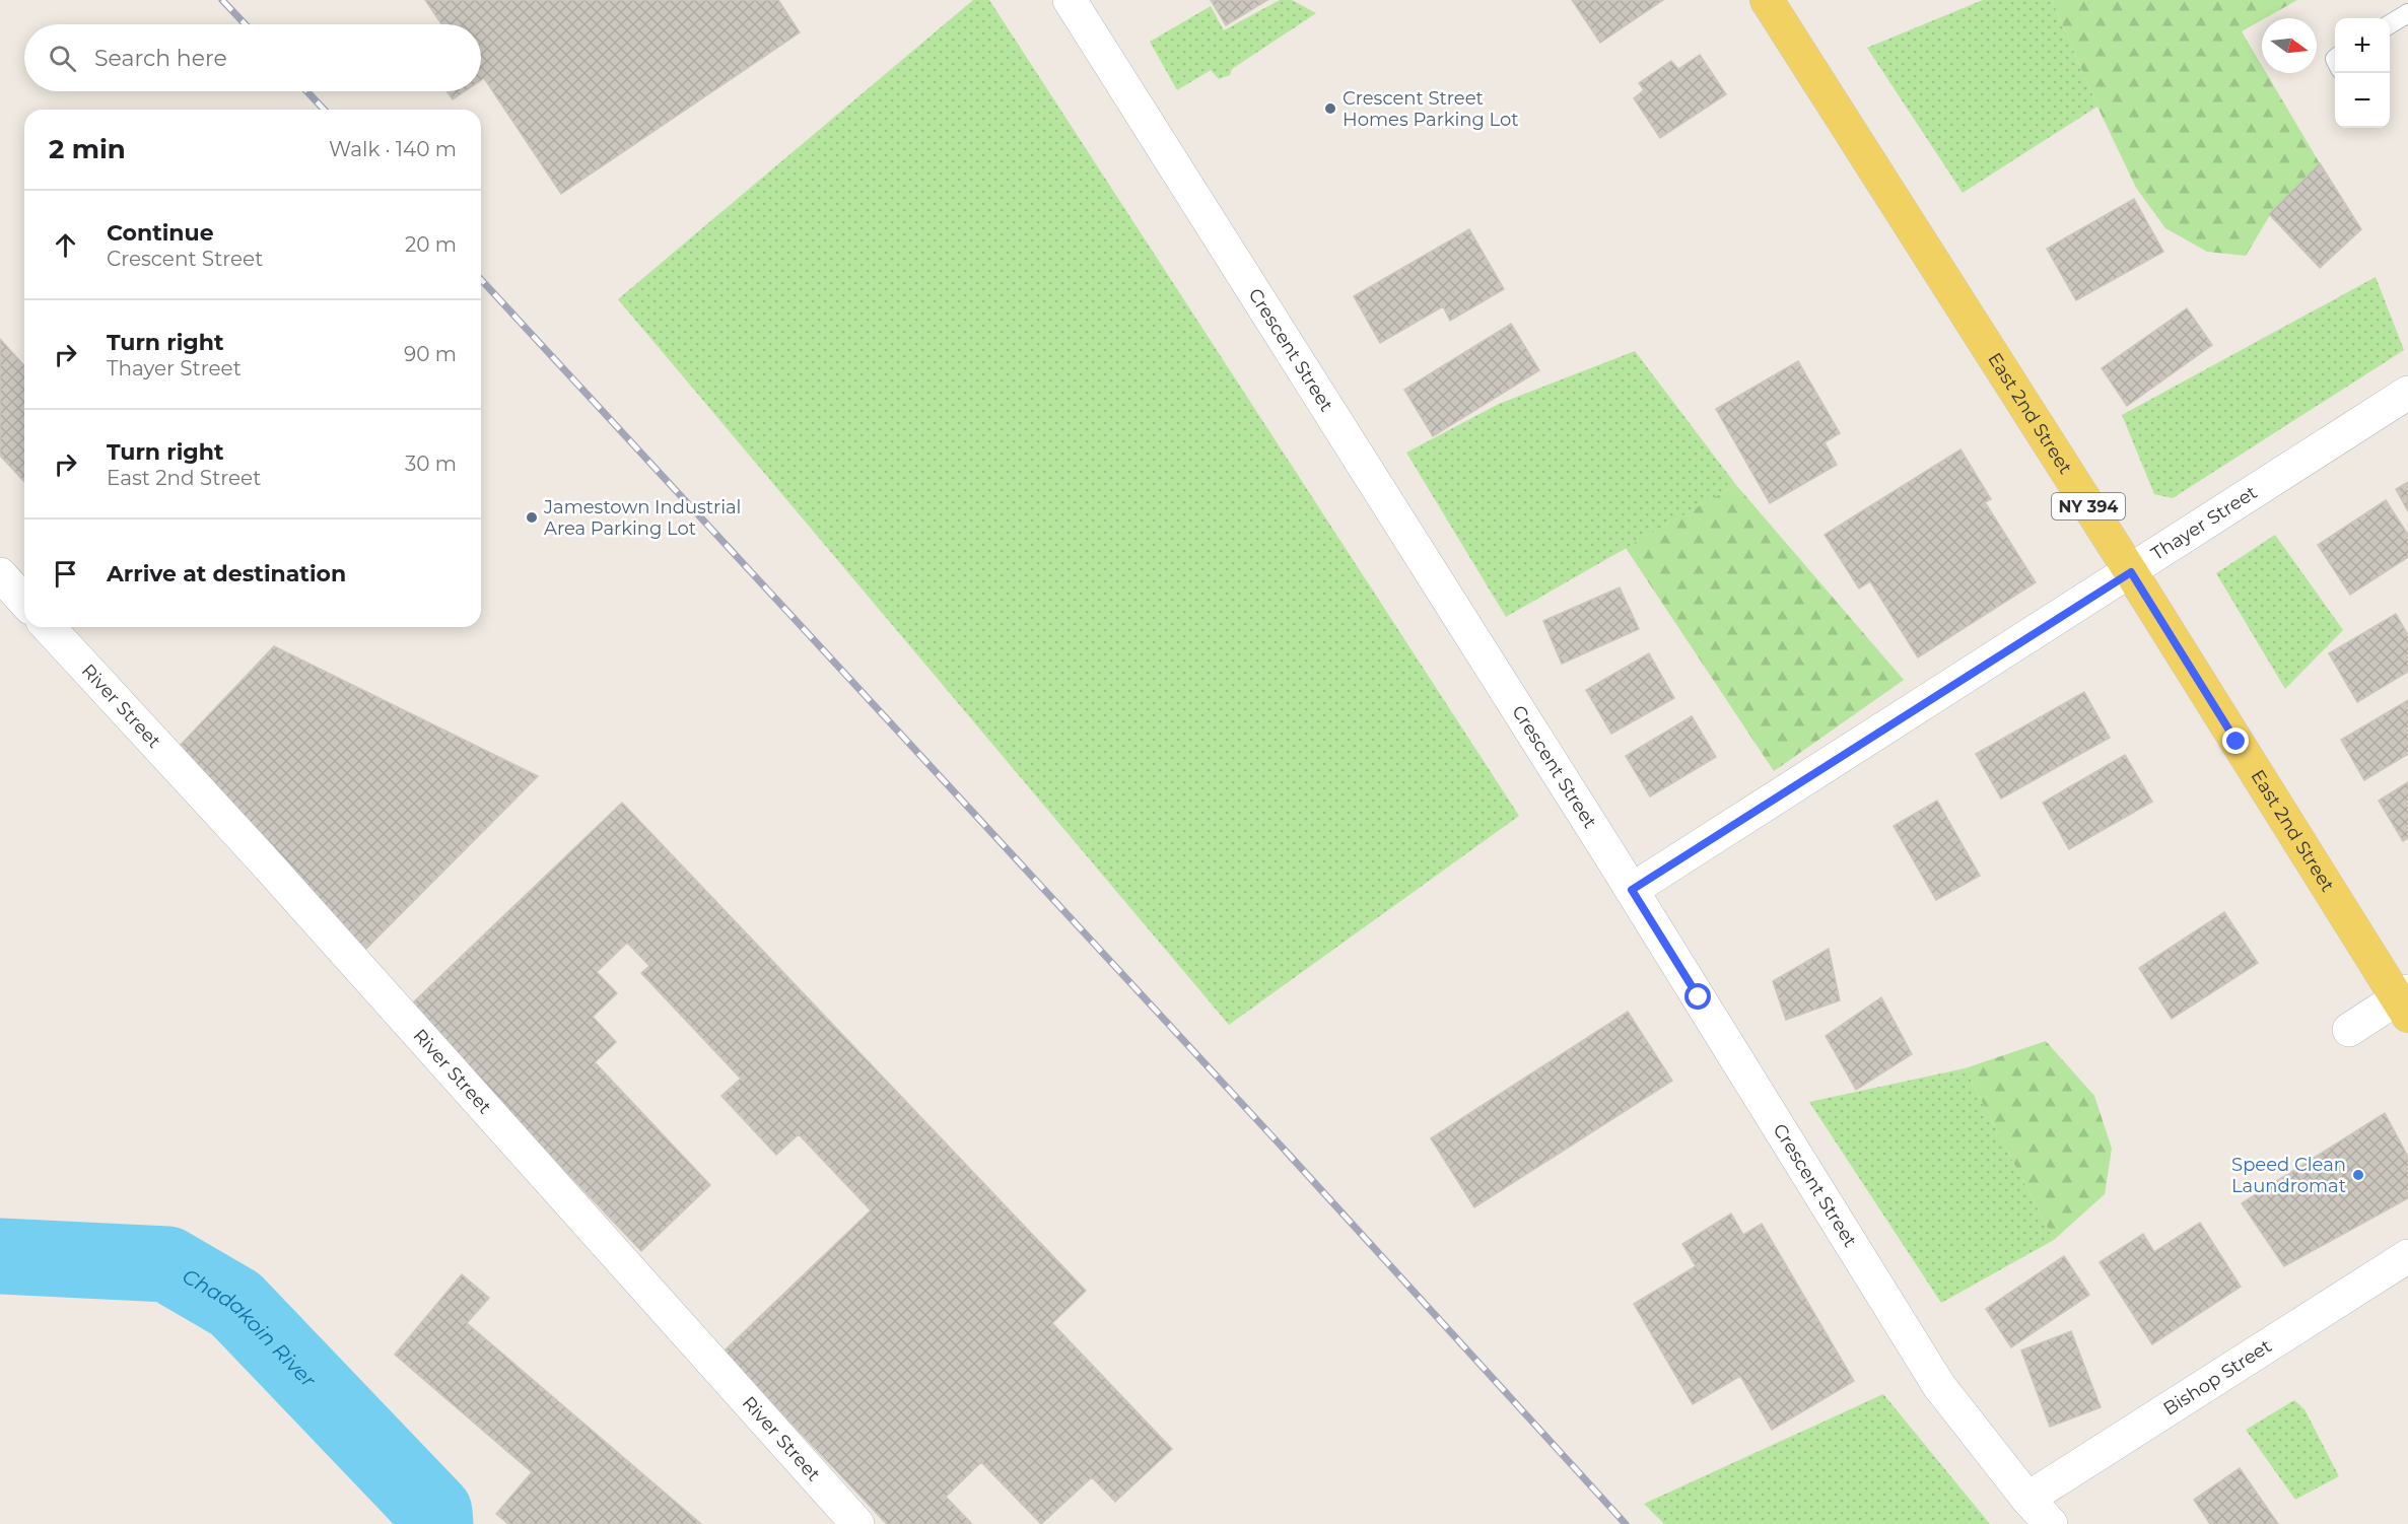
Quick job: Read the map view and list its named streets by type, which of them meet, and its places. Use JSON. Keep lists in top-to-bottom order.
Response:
{
  "streets": {
    "main road": ["East 2nd Street", "NY 394"],
    "street": [
      "Crescent Street",
      "Thayer Street",
      "River Street",
      "Bishop Street"
    ]
  },
  "crossings": [
    ["Crescent Street", "Thayer Street"],
    ["Crescent Street", "Bishop Street"],
    ["East 2nd Street", "Thayer Street"]
  ],
  "water": ["Chadakoin River"],
  "places": ["Crescent Street Homes Parking Lot", "Jamestown Industrial Area Parking Lot", "Speed Clean Laundromat"],
  "north": "right",
  "page": {
    "map_buttons": ["+", "−"],
    "search": "Search here",
    "heading": ["2 min", "Walk · 140 m"],
    "list": [
      ["Continue", "Crescent Street", "20 m"],
      ["Turn right", "Thayer Street", "90 m"],
      ["Turn right", "East 2nd Street", "30 m"],
      "Arrive at destination"
    ]
  }
}
